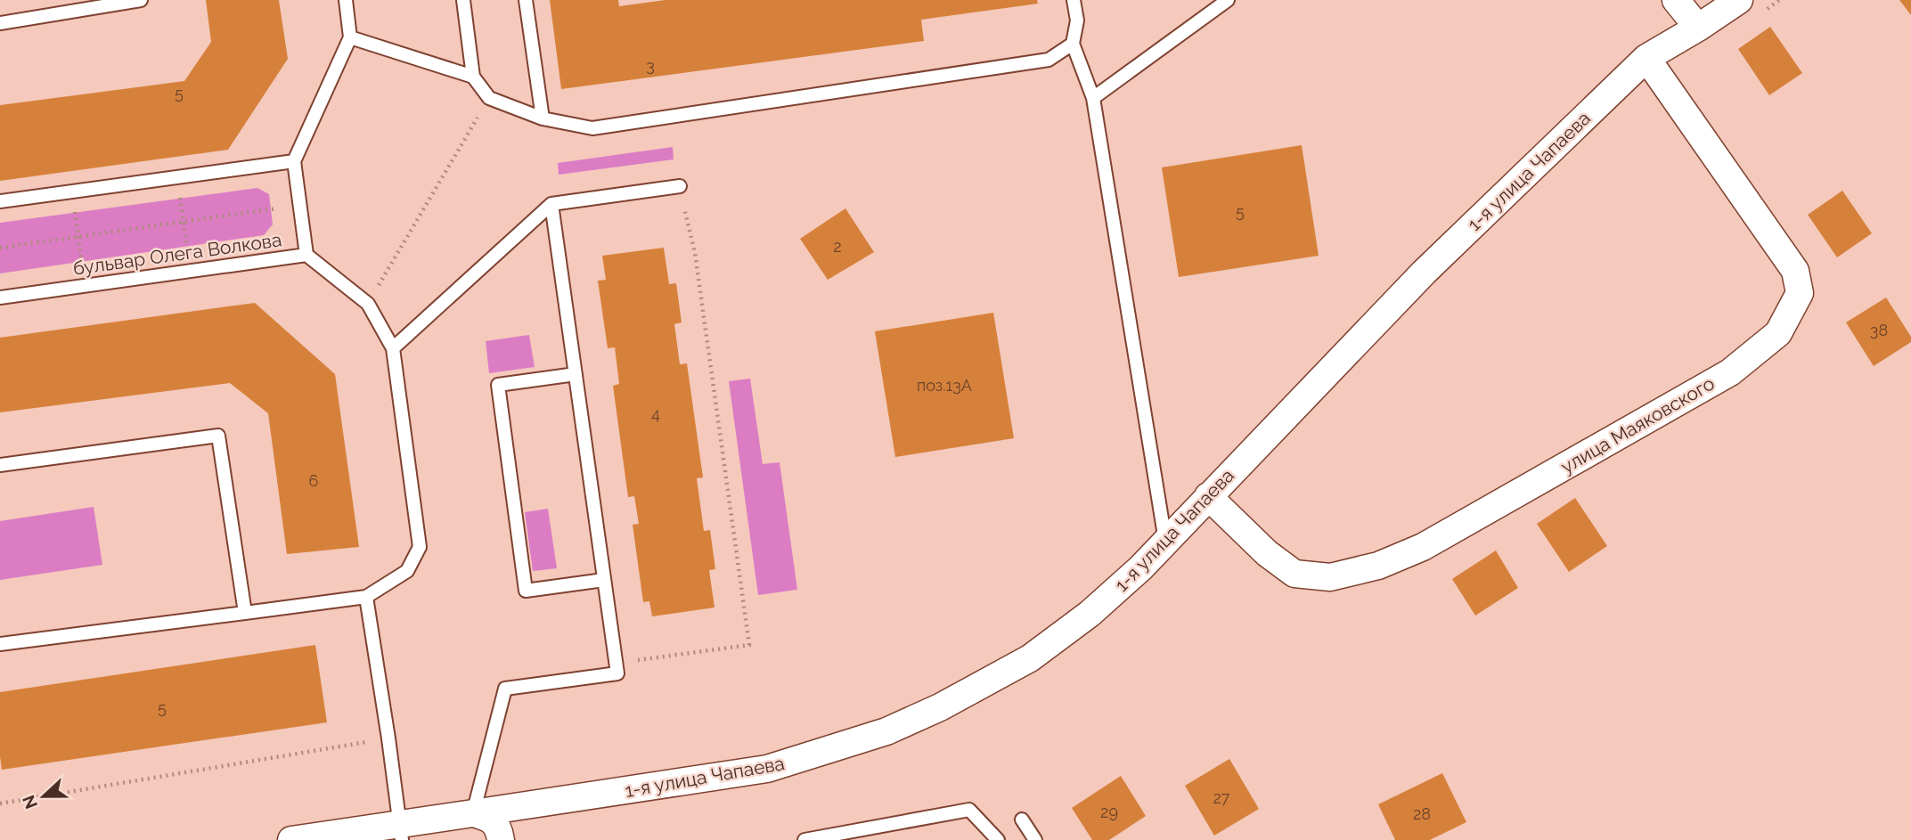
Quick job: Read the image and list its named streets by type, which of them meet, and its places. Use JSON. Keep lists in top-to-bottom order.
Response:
{
  "streets": {
    "street": ["1-я улица Чапаева", "улица Маяковского"],
    "lane": ["бульвар Олега Волкова"]
  },
  "crossings": [
    ["1-я улица Чапаева", "улица Маяковского"]
  ],
  "house_numbers": [
    "3",
    "5",
    "5",
    "2",
    "38",
    "поз.13А",
    "4",
    "6",
    "5",
    "27",
    "29",
    "28"
  ],
  "north": "left"
}
